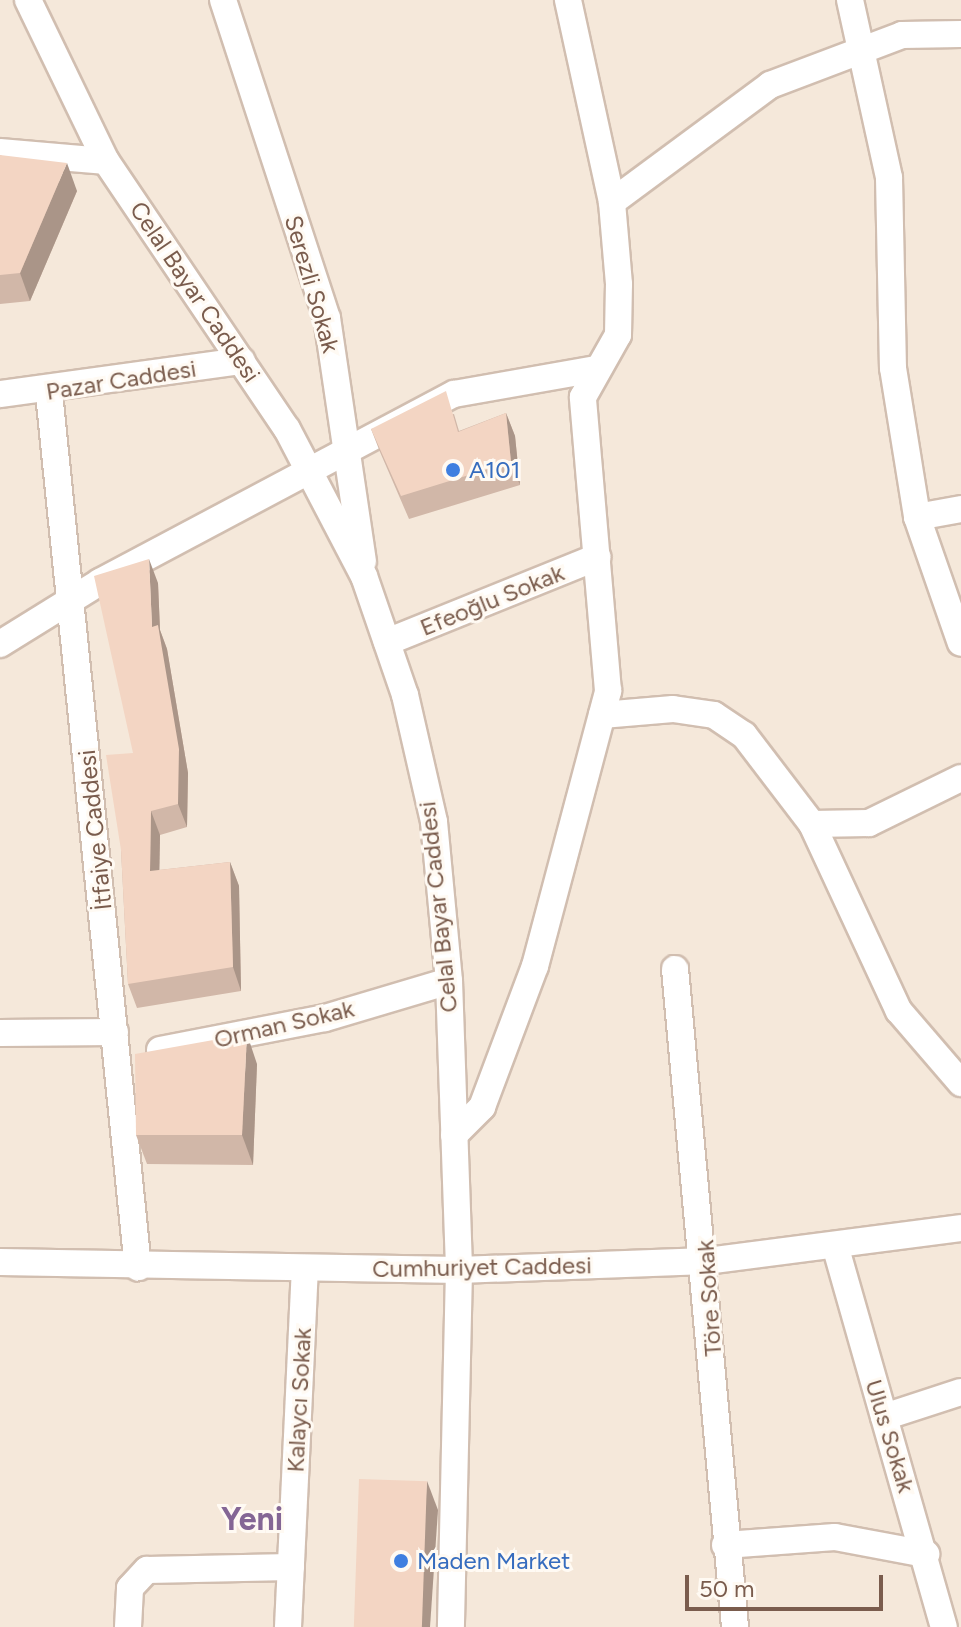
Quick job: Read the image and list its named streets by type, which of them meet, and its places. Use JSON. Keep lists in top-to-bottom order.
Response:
{
  "streets": {
    "street": [
      "Serezli Sokak",
      "Celal Bayar Caddesi",
      "Pazar Caddesi",
      "Efeoğlu Sokak",
      "İtfaiye Caddesi",
      "Orman Sokak",
      "Cumhuriyet Caddesi",
      "Töre Sokak",
      "Kalaycı Sokak",
      "Ulus Sokak"
    ]
  },
  "crossings": [
    ["Serezli Sokak", "Celal Bayar Caddesi"],
    ["Celal Bayar Caddesi", "Pazar Caddesi"],
    ["Celal Bayar Caddesi", "Efeoğlu Sokak"],
    ["Celal Bayar Caddesi", "Orman Sokak"],
    ["Celal Bayar Caddesi", "Cumhuriyet Caddesi"],
    ["Pazar Caddesi", "İtfaiye Caddesi"],
    ["İtfaiye Caddesi", "Orman Sokak"],
    ["İtfaiye Caddesi", "Cumhuriyet Caddesi"],
    ["Cumhuriyet Caddesi", "Töre Sokak"],
    ["Cumhuriyet Caddesi", "Kalaycı Sokak"],
    ["Cumhuriyet Caddesi", "Ulus Sokak"]
  ],
  "districts": ["Yeni"],
  "places": ["A101", "Maden Market"],
  "scale_bar": "50 m"
}
